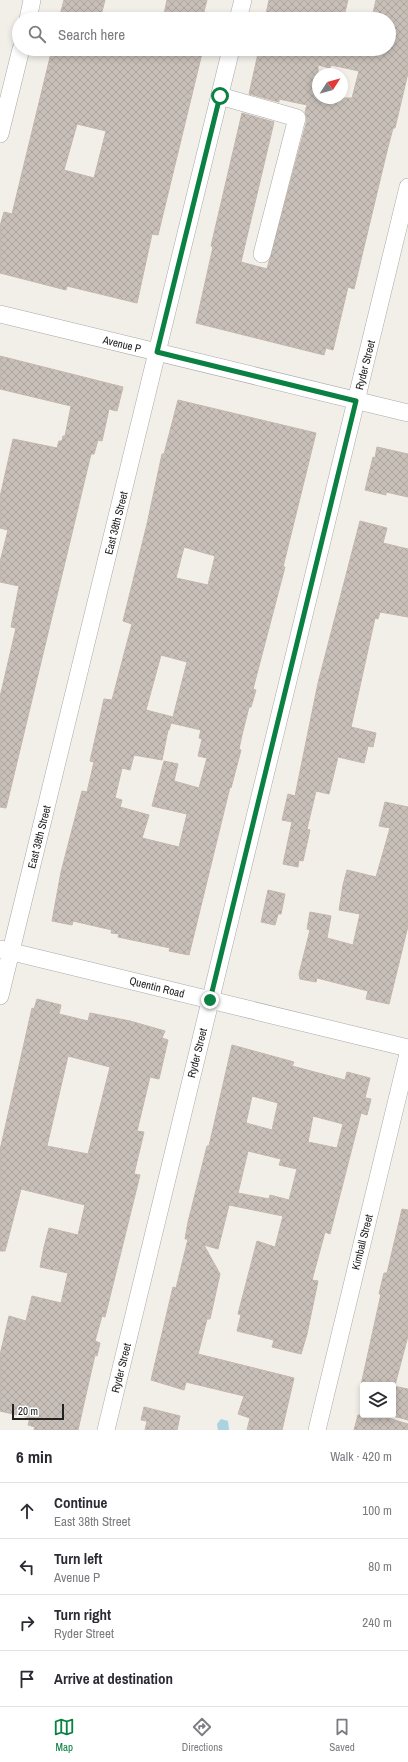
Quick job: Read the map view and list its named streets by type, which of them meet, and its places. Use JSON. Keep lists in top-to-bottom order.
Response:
{
  "streets": {
    "street": [
      "Avenue P",
      "Ryder Street",
      "East 38th Street",
      "Quentin Road",
      "Kimball Street"
    ]
  },
  "crossings": [
    ["Avenue P", "Ryder Street"],
    ["Avenue P", "East 38th Street"],
    ["Ryder Street", "Quentin Road"],
    ["East 38th Street", "Quentin Road"]
  ],
  "scale_bar": "20 m",
  "north": "top right",
  "page": {
    "search": "Search here",
    "scale": "20 m",
    "heading": ["6 min", "Walk · 420 m"],
    "list": [
      ["Continue", "East 38th Street", "100 m"],
      ["Turn left", "Avenue P", "80 m"],
      ["Turn right", "Ryder Street", "240 m"],
      "Arrive at destination"
    ],
    "nav": ["Map", "Directions", "Saved"]
  }
}
